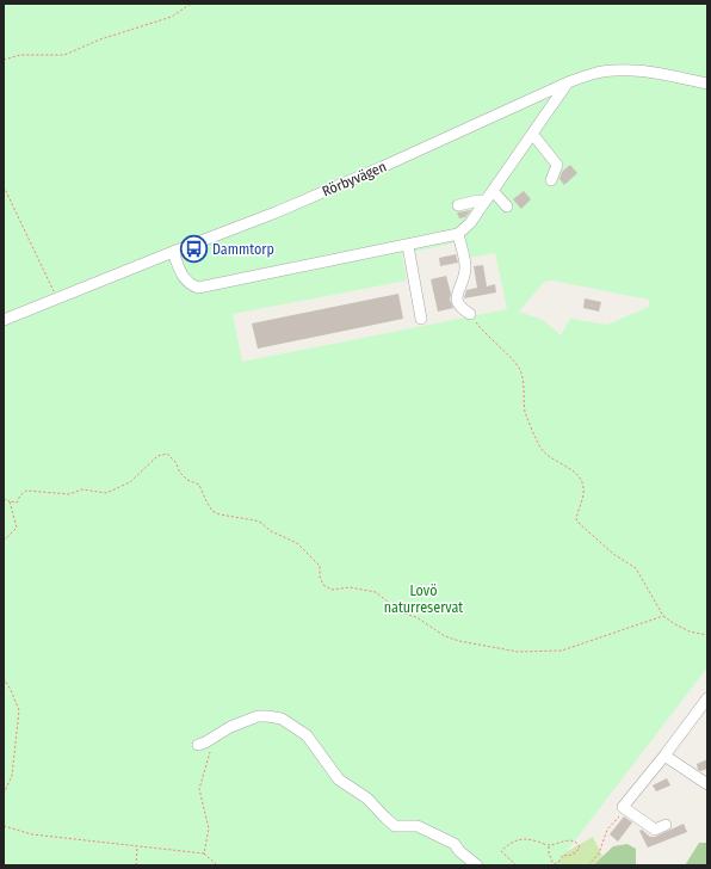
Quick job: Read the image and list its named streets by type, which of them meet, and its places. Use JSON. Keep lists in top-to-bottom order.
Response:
{
  "streets": {
    "street": ["Rörbyvägen"]
  },
  "parks": ["Lovö naturreservat"],
  "places": {
    "bus stop": ["Dammtorp"]
  }
}
